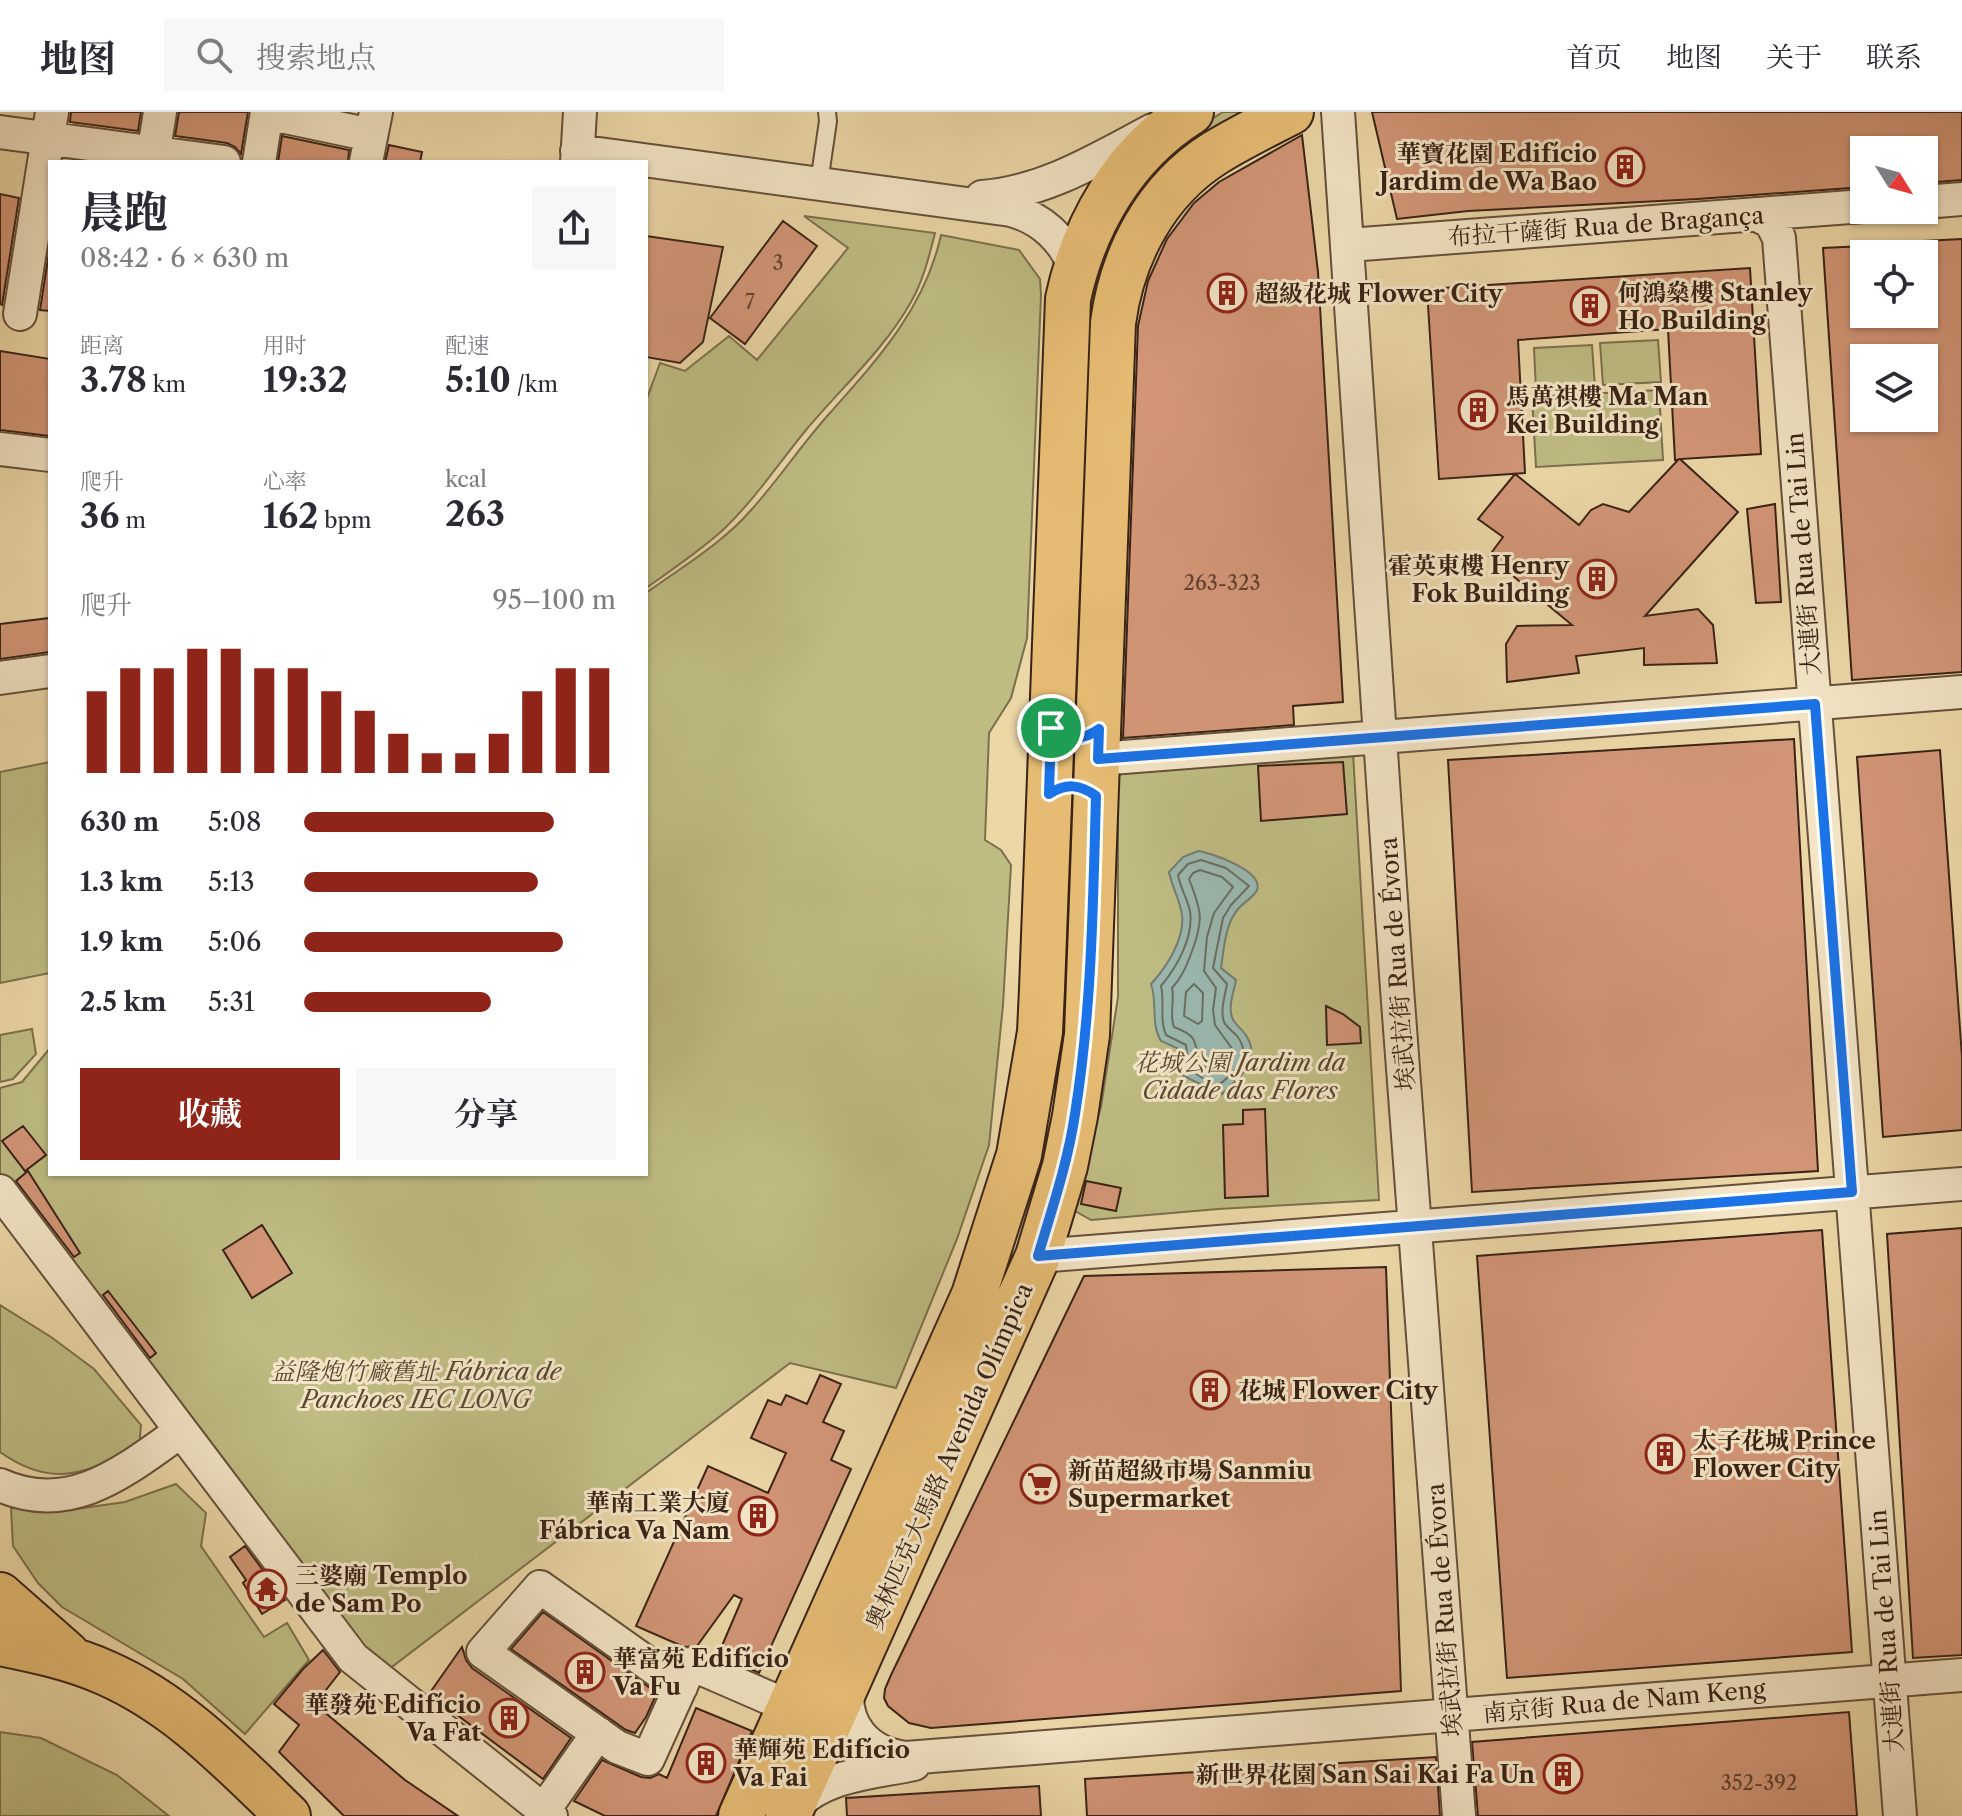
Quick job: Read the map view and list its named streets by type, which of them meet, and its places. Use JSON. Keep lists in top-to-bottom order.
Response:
{
  "streets": {
    "main road": ["奧林匹克大馬路 Avenida Olímpica"],
    "street": [
      "布拉干薩街 Rua de Bragança",
      "大連街 Rua de Tai Lin",
      "埃武拉街 Rua de Évora",
      "南京街 Rua de Nam Keng"
    ]
  },
  "crossings": [
    ["布拉干薩街 Rua de Bragança", "埃武拉街 Rua de Évora"],
    ["大連街 Rua de Tai Lin", "南京街 Rua de Nam Keng"],
    ["埃武拉街 Rua de Évora", "南京街 Rua de Nam Keng"],
    ["奧林匹克大馬路 Avenida Olímpica", "南京街 Rua de Nam Keng"]
  ],
  "parks": ["花城公園 Jardim da Cidade das Flores", "益隆炮竹廠舊址 Fábrica de Panchoes IEC LONG"],
  "places": {
    "building": [
      "華寶花園 Edifício Jardim de Wa Bao",
      "超級花城 Flower City",
      "何鴻燊樓 Stanley Ho Building",
      "馬萬祺樓 Ma Man Kei Building",
      "霍英東樓 Henry Fok Building",
      "花城 Flower City",
      "太子花城 Prince Flower City",
      "華南工業大廈 Fábrica Va Nam",
      "華富苑 Edifício Va Fu",
      "華發苑 Edifício Va Fat",
      "華輝苑 Edifício Va Fai",
      "新世界花園 San Sai Kai Fa Un"
    ],
    "supermarket": ["新苗超級市場 Sanmiu Supermarket"],
    "temple": ["三婆廟 Templo de Sam Po"]
  },
  "house_numbers": [
    "3",
    "7",
    "263-323",
    "352-392"
  ],
  "north": "bottom right",
  "page": {
    "header": "地图",
    "search": "搜索地点",
    "nav": [
      "首页",
      "地图",
      "关于",
      "联系"
    ],
    "heading": ["晨跑", "08:42 · 6 × 630 m"],
    "stats": [
      ["距离", "3.78 km"],
      ["用时", "19:32"],
      ["配速", "5:10 /km"],
      ["爬升", "36 m"],
      ["心率", "162 bpm"],
      ["kcal", "263"]
    ],
    "chart": ["爬升", "95–100 m"],
    "list": [
      {
        "name": "630 m",
        "note": "5:08"
      },
      {
        "name": "1.3 km",
        "note": "5:13"
      },
      {
        "name": "1.9 km",
        "note": "5:06"
      },
      {
        "name": "2.5 km",
        "note": "5:31"
      }
    ],
    "buttons": ["收藏", "分享"]
  }
}
